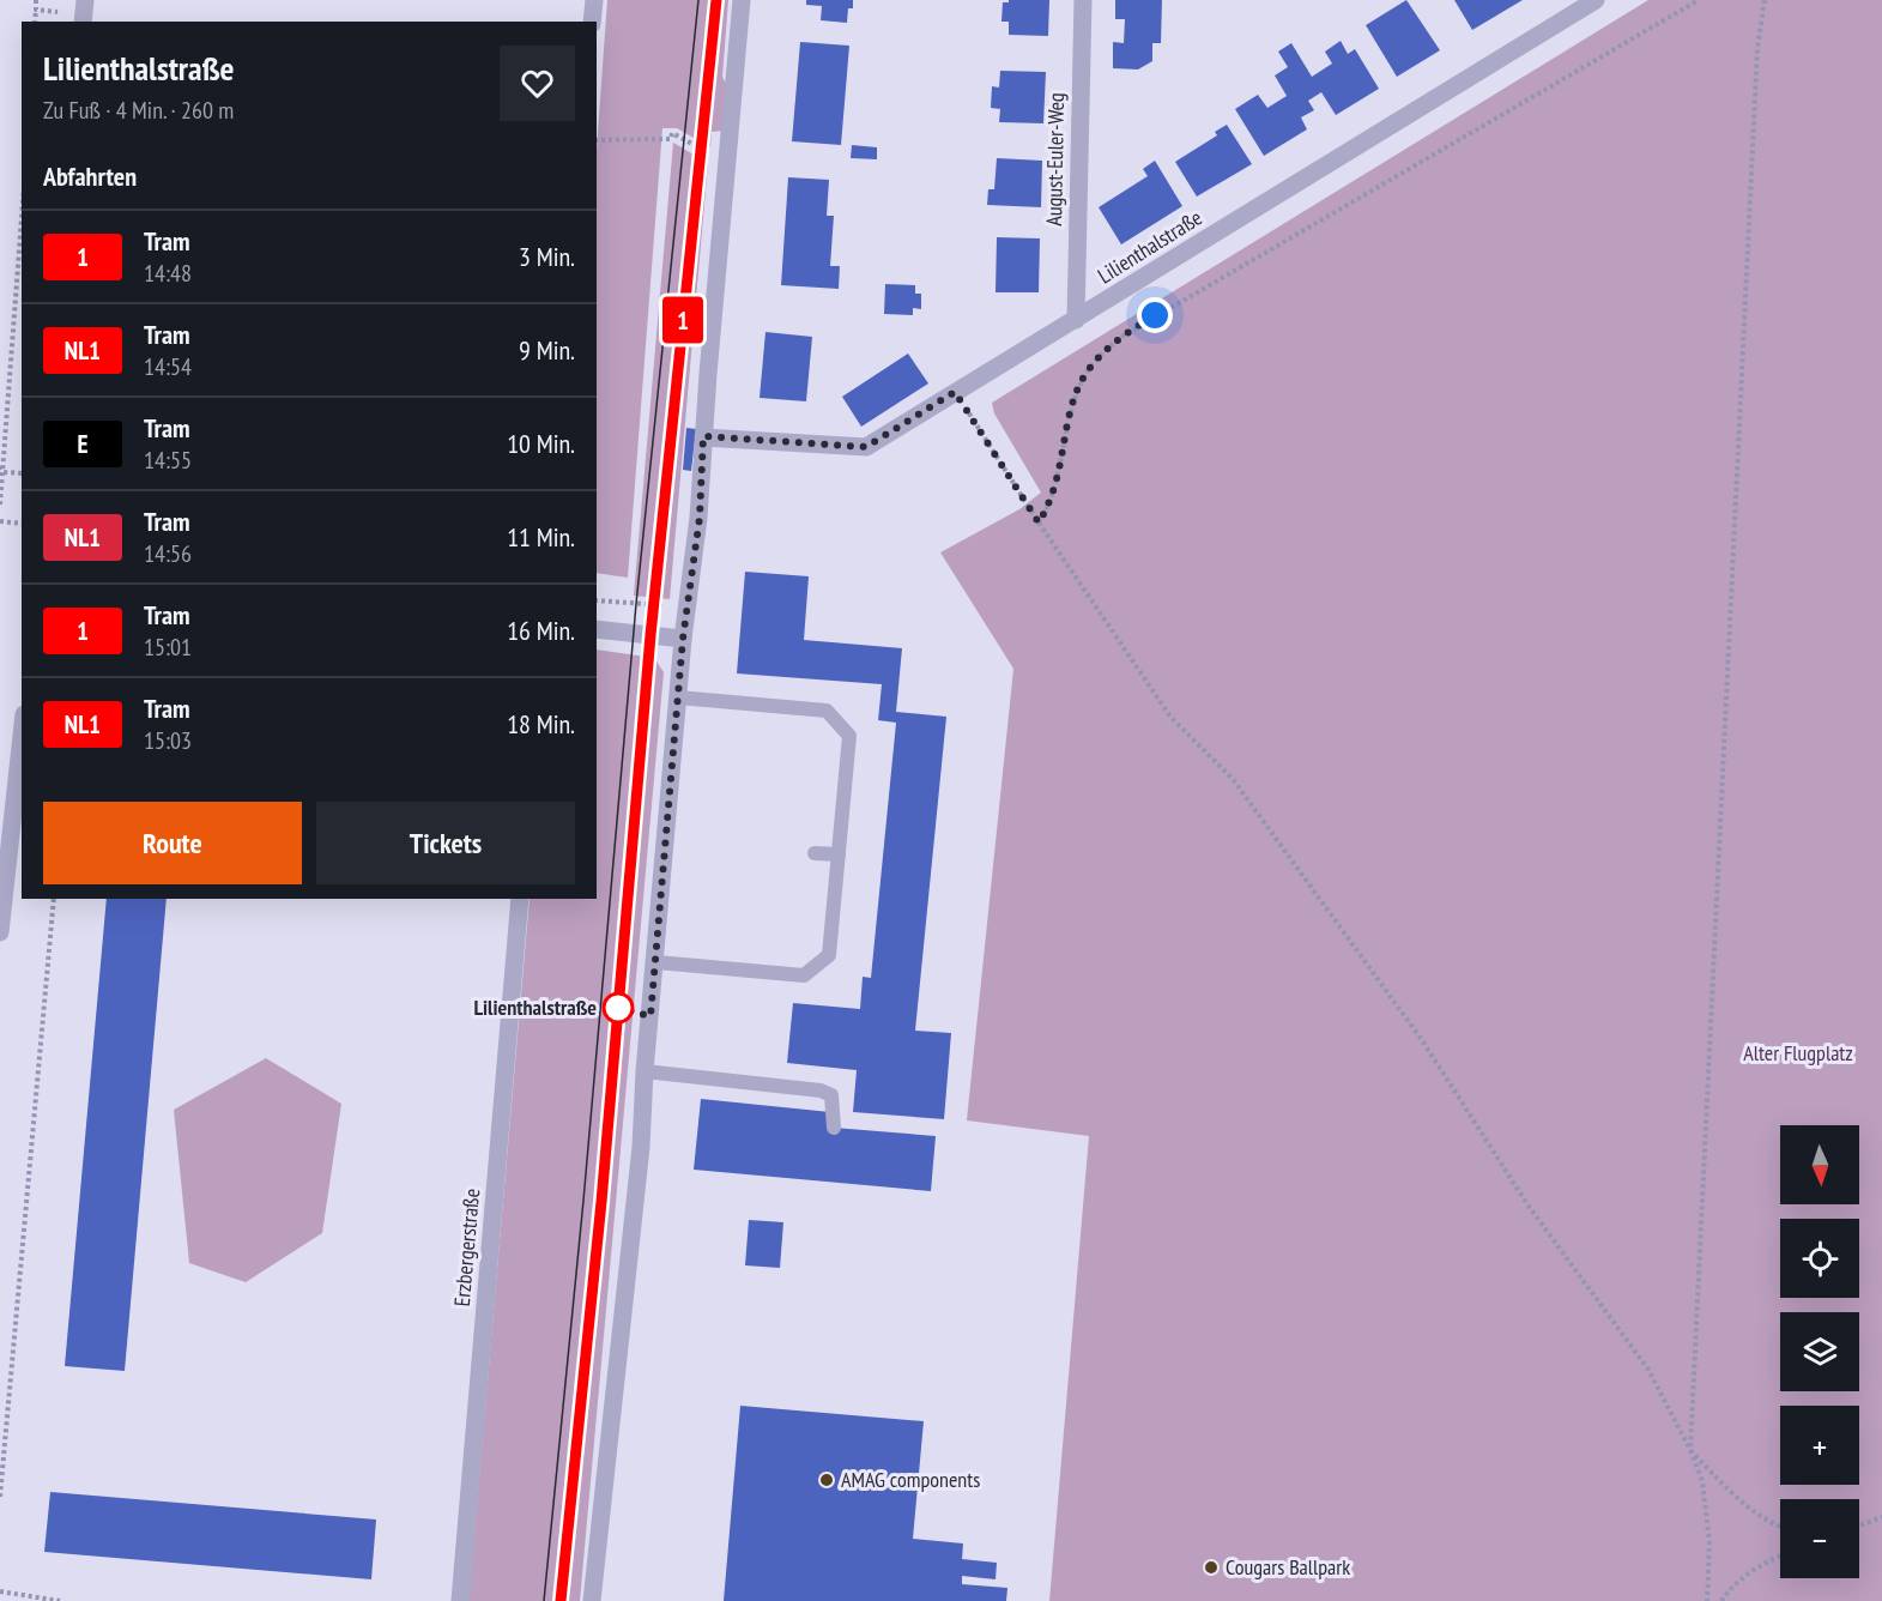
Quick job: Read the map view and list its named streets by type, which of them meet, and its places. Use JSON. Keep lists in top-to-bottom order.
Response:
{
  "streets": {
    "street": ["August-Euler-Weg", "Lilienthalstraße", "Erzbergerstraße"]
  },
  "crossings": [
    ["August-Euler-Weg", "Lilienthalstraße"]
  ],
  "parks": ["Alter Flugplatz"],
  "places": ["Lilienthalstraße", "AMAG components", "Cougars Ballpark"],
  "lines": ["tram line 1"],
  "north": "bottom",
  "page": {
    "on_map": "1",
    "heading": [
      ["Lilienthalstraße", "Zu Fuß · 4 Min. · 260 m"],
      "Abfahrten"
    ],
    "list": [
      {
        "mark": "1",
        "name": "Tram",
        "note": "14:48",
        "value": "3 Min."
      },
      {
        "mark": "NL1",
        "name": "Tram",
        "note": "14:54",
        "value": "9 Min."
      },
      {
        "mark": "E",
        "name": "Tram",
        "note": "14:55",
        "value": "10 Min."
      },
      {
        "mark": "NL1",
        "name": "Tram",
        "note": "14:56",
        "value": "11 Min."
      },
      {
        "mark": "1",
        "name": "Tram",
        "note": "15:01",
        "value": "16 Min."
      },
      {
        "mark": "NL1",
        "name": "Tram",
        "note": "15:03",
        "value": "18 Min."
      }
    ],
    "buttons": ["Route", "Tickets"],
    "map_buttons": ["+", "−"]
  }
}
